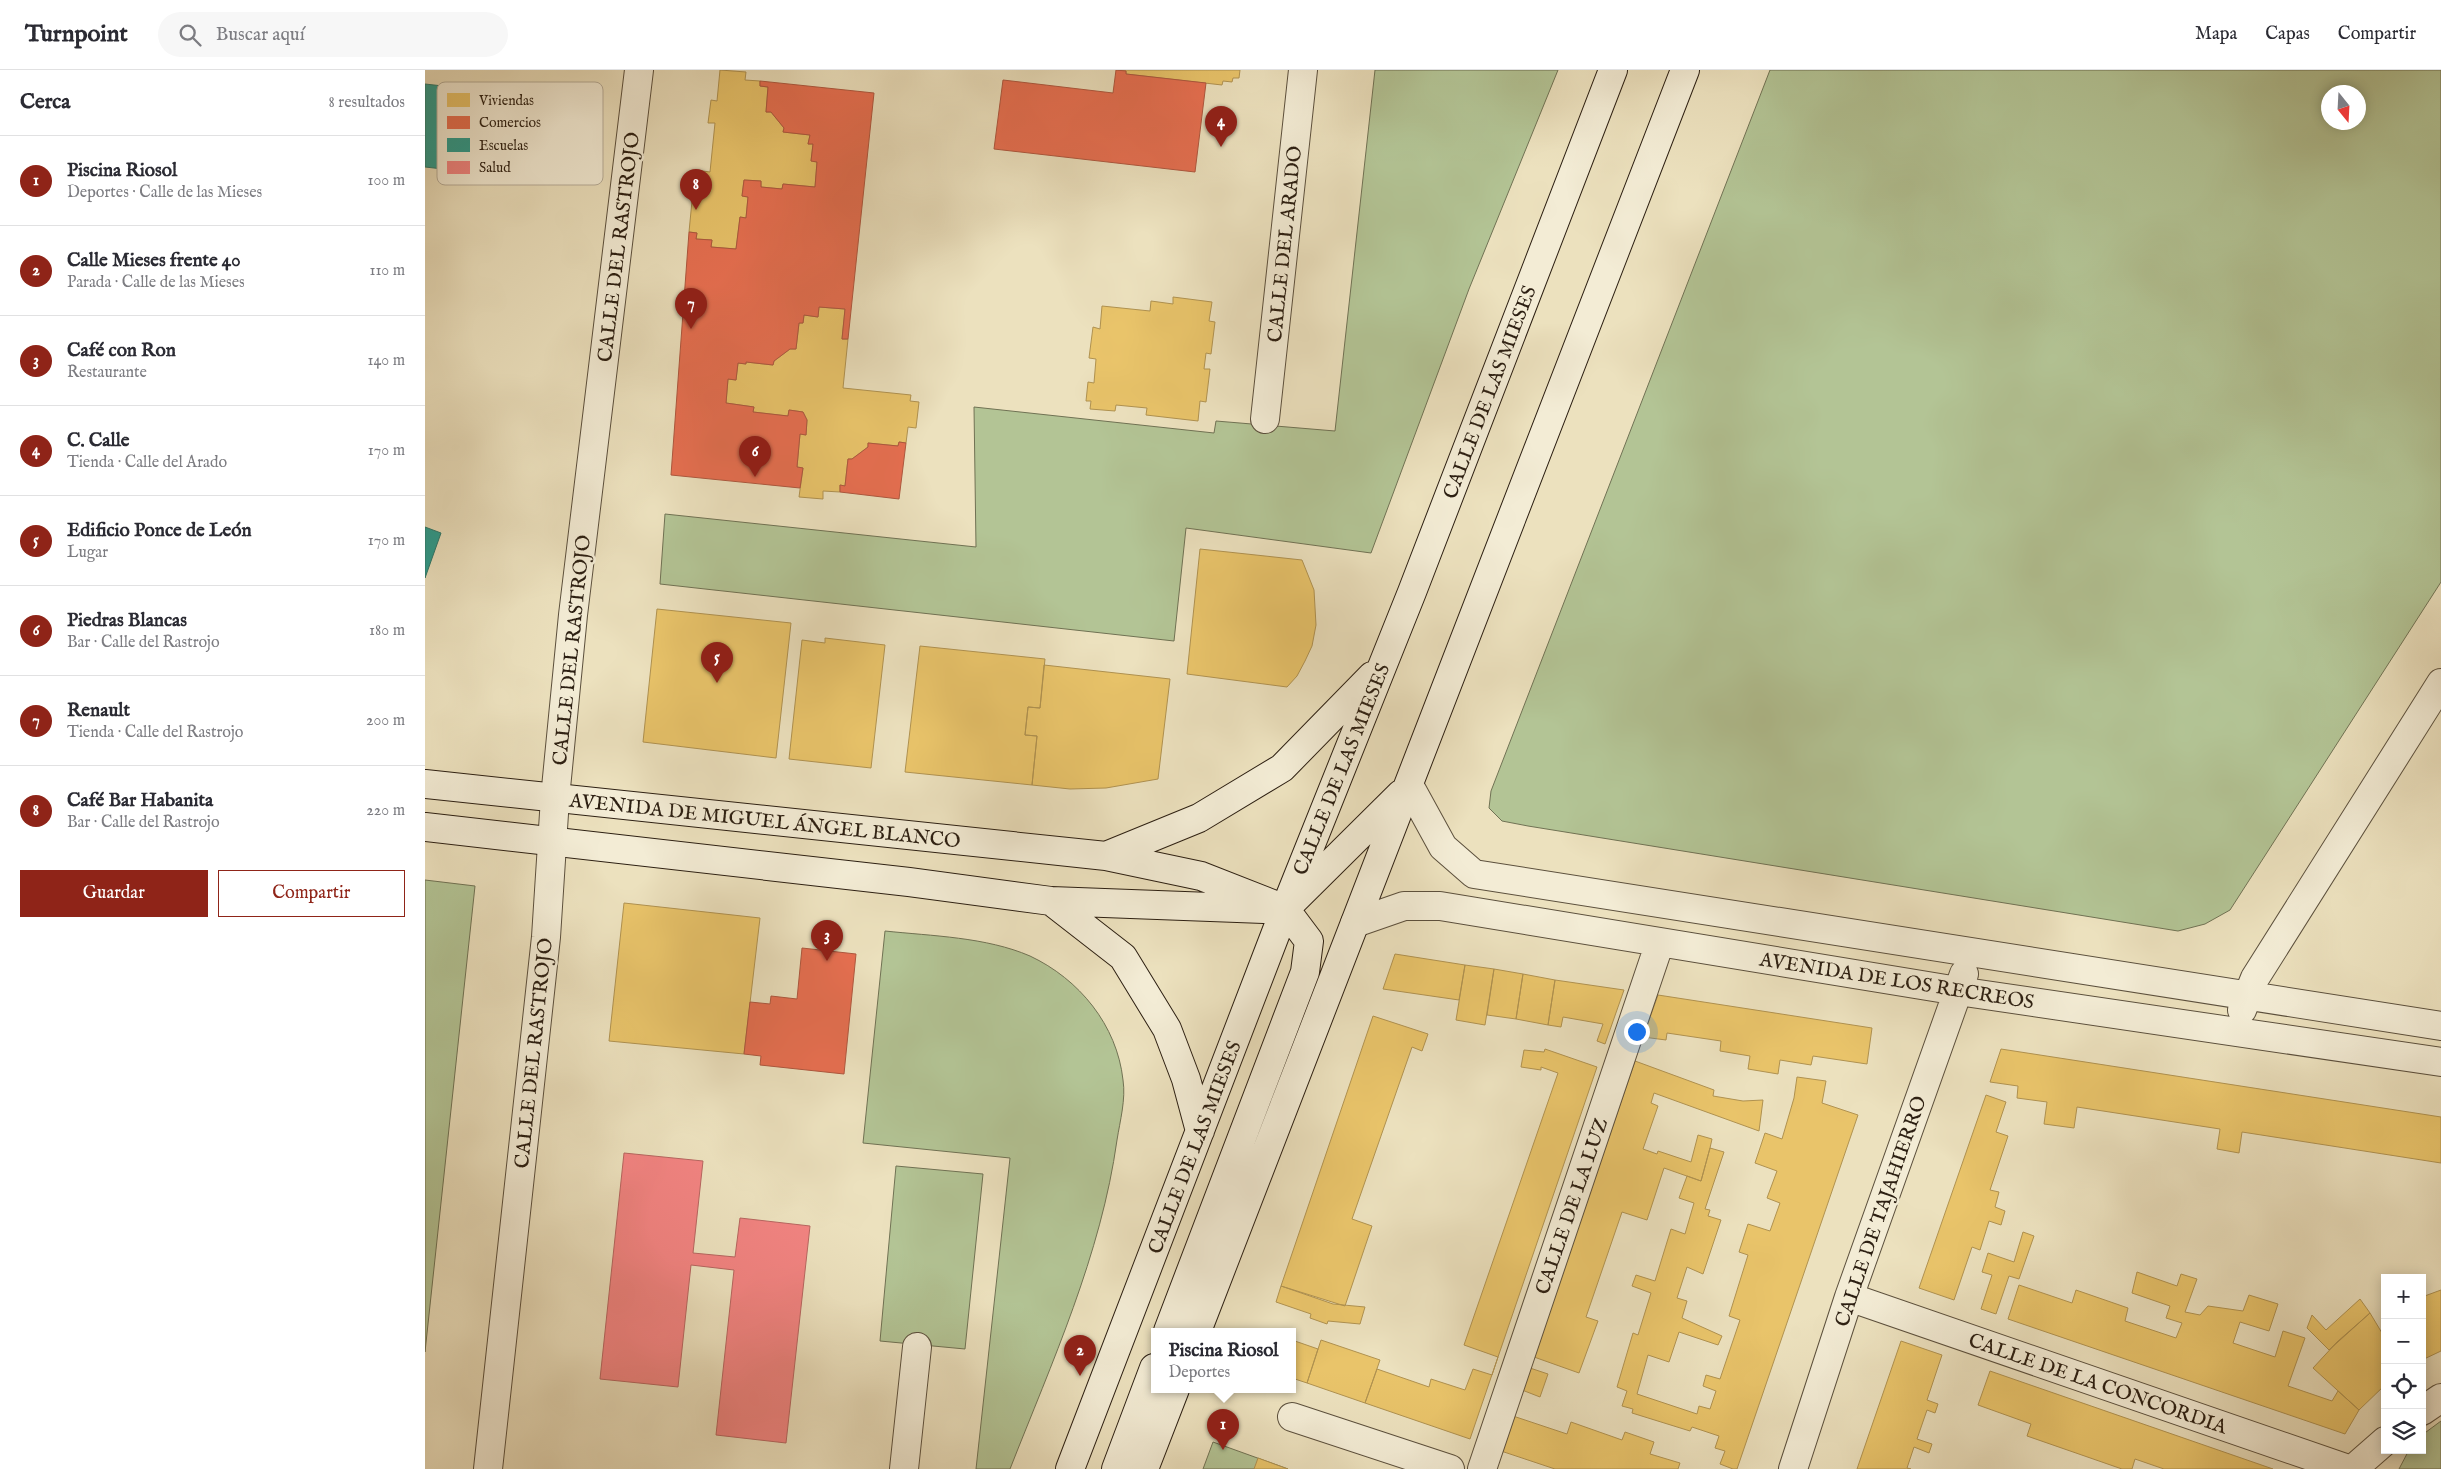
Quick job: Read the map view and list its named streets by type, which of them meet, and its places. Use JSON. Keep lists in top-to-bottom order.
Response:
{
  "streets": {
    "street": [
      "CALLE DEL ARADO",
      "CALLE DEL RASTROJO",
      "CALLE DE LAS MIESES",
      "AVENIDA DE MIGUEL ÁNGEL BLANCO",
      "AVENIDA DE LOS RECREOS",
      "CALLE DE LA LUZ",
      "CALLE DE TAJAHIERRO",
      "CALLE DE LA CONCORDIA"
    ]
  },
  "crossings": [
    ["CALLE DEL RASTROJO", "AVENIDA DE MIGUEL ÁNGEL BLANCO"],
    ["CALLE DE LAS MIESES", "AVENIDA DE MIGUEL ÁNGEL BLANCO"],
    ["AVENIDA DE LOS RECREOS", "CALLE DE LA LUZ"],
    ["AVENIDA DE LOS RECREOS", "CALLE DE TAJAHIERRO"],
    ["CALLE DE TAJAHIERRO", "CALLE DE LA CONCORDIA"]
  ],
  "legend": [
    "Viviendas",
    "Comercios",
    "Escuelas",
    "Salud"
  ],
  "north": "bottom",
  "page": {
    "header": "Turnpoint",
    "search": "Buscar aquí",
    "nav": ["Mapa", "Capas", "Compartir"],
    "heading": ["Cerca", "8 resultados"],
    "pins": [
      "4",
      "8",
      "7",
      "6",
      "5",
      "3",
      "2",
      "1"
    ],
    "list": [
      {
        "mark": "1",
        "name": "Piscina Riosol",
        "note": "Deportes · Calle de las Mieses",
        "value": "100 m"
      },
      {
        "mark": "2",
        "name": "Calle Mieses frente 40",
        "note": "Parada · Calle de las Mieses",
        "value": "110 m"
      },
      {
        "mark": "3",
        "name": "Café con Ron",
        "note": "Restaurante",
        "value": "140 m"
      },
      {
        "mark": "4",
        "name": "C. Calle",
        "note": "Tienda · Calle del Arado",
        "value": "170 m"
      },
      {
        "mark": "5",
        "name": "Edificio Ponce de León",
        "note": "Lugar",
        "value": "170 m"
      },
      {
        "mark": "6",
        "name": "Piedras Blancas",
        "note": "Bar · Calle del Rastrojo",
        "value": "180 m"
      },
      {
        "mark": "7",
        "name": "Renault",
        "note": "Tienda · Calle del Rastrojo",
        "value": "200 m"
      },
      {
        "mark": "8",
        "name": "Café Bar Habanita",
        "note": "Bar · Calle del Rastrojo",
        "value": "220 m"
      }
    ],
    "buttons": ["Guardar", "Compartir"],
    "map_buttons": ["+", "−"],
    "popup": ["Piscina Riosol", "Deportes"]
  }
}
